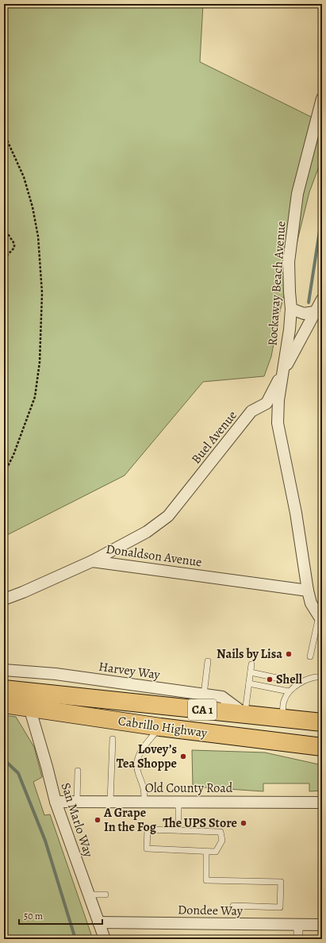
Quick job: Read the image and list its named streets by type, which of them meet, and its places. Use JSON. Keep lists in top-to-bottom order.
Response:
{
  "streets": {
    "highway": ["CA 1", "Cabrillo Highway"],
    "street": [
      "Rockaway Beach Avenue",
      "Buel Avenue",
      "Donaldson Avenue",
      "Harvey Way",
      "Old County Road",
      "San Marlo Way",
      "Dondee Way"
    ]
  },
  "crossings": [
    ["Rockaway Beach Avenue", "Buel Avenue"],
    ["Rockaway Beach Avenue", "Donaldson Avenue"],
    ["Buel Avenue", "Donaldson Avenue"],
    ["Harvey Way", "Cabrillo Highway"],
    ["Cabrillo Highway", "San Marlo Way"],
    ["Old County Road", "San Marlo Way"],
    ["San Marlo Way", "Dondee Way"]
  ],
  "places": [
    "Nails by Lisa",
    "Shell",
    "Lovey’s Tea Shoppe",
    "A Grape In the Fog",
    "The UPS Store"
  ],
  "scale_bar": "50 m"
}
